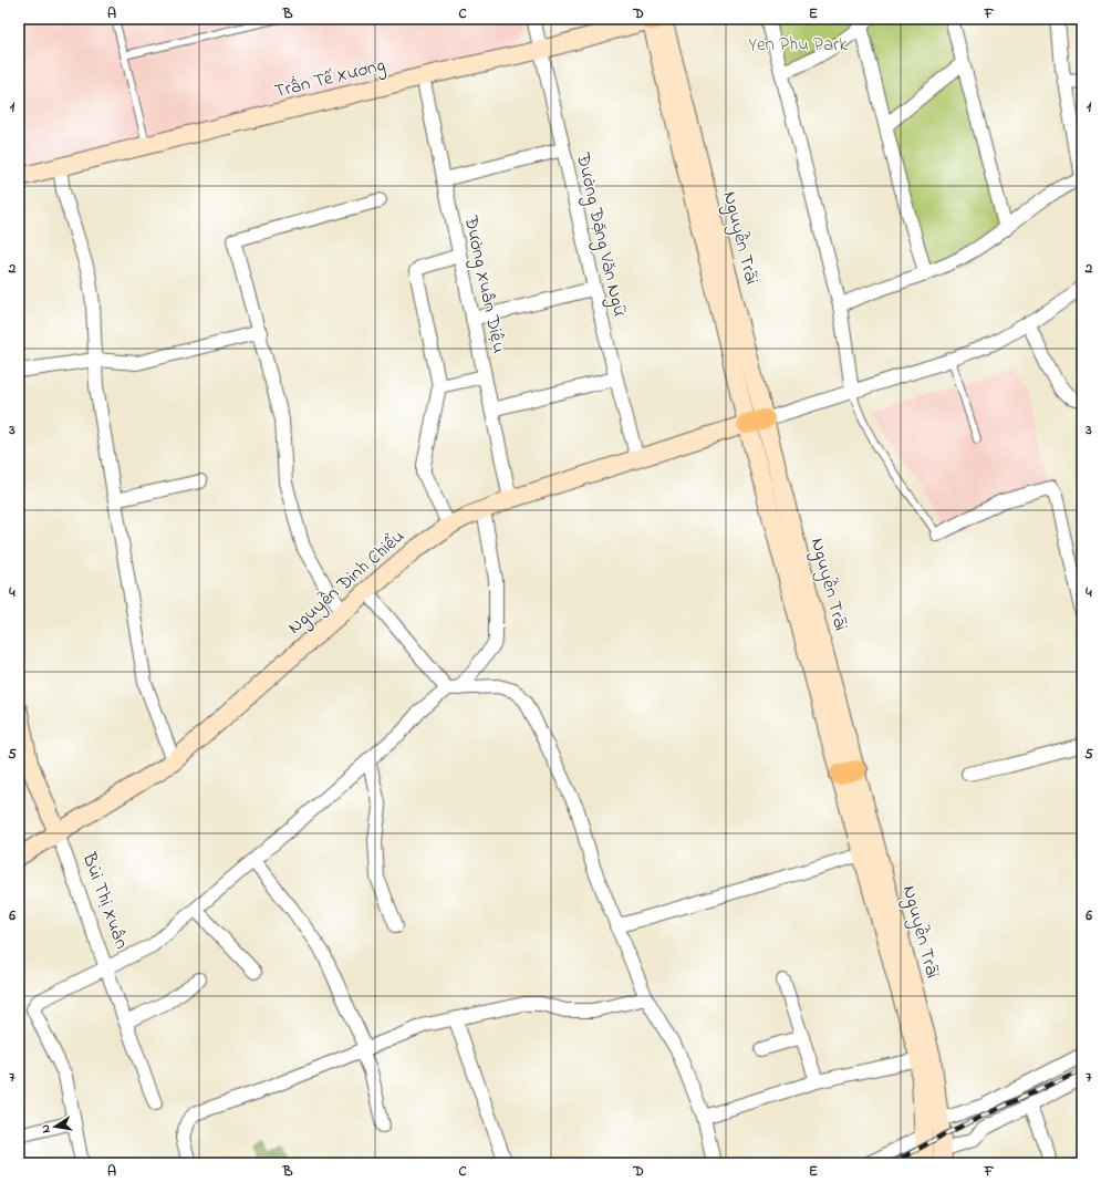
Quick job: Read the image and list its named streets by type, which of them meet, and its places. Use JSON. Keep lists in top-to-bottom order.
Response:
{
  "streets": {
    "street": [
      "Trần Tế Xương",
      "Đường Đặng Văn Ngữ",
      "Nguyễn Trãi",
      "Đường Xuân Diệu",
      "Nguyễn Đình Chiểu",
      "Bùi Thị Xuân"
    ]
  },
  "crossings": [
    ["Trần Tế Xương", "Đường Đặng Văn Ngữ"],
    ["Trần Tế Xương", "Nguyễn Trãi"],
    ["Trần Tế Xương", "Đường Xuân Diệu"],
    ["Đường Đặng Văn Ngữ", "Nguyễn Đình Chiểu"],
    ["Nguyễn Trãi", "Nguyễn Đình Chiểu"],
    ["Đường Xuân Diệu", "Nguyễn Đình Chiểu"],
    ["Nguyễn Đình Chiểu", "Bùi Thị Xuân"]
  ],
  "parks": ["Yen Phu Park"],
  "north": "left",
  "grid": {
    "columns": [
      "A",
      "B",
      "C",
      "D",
      "E",
      "F"
    ],
    "rows": [
      "1",
      "2",
      "3",
      "4",
      "5",
      "6",
      "7"
    ]
  }
}
